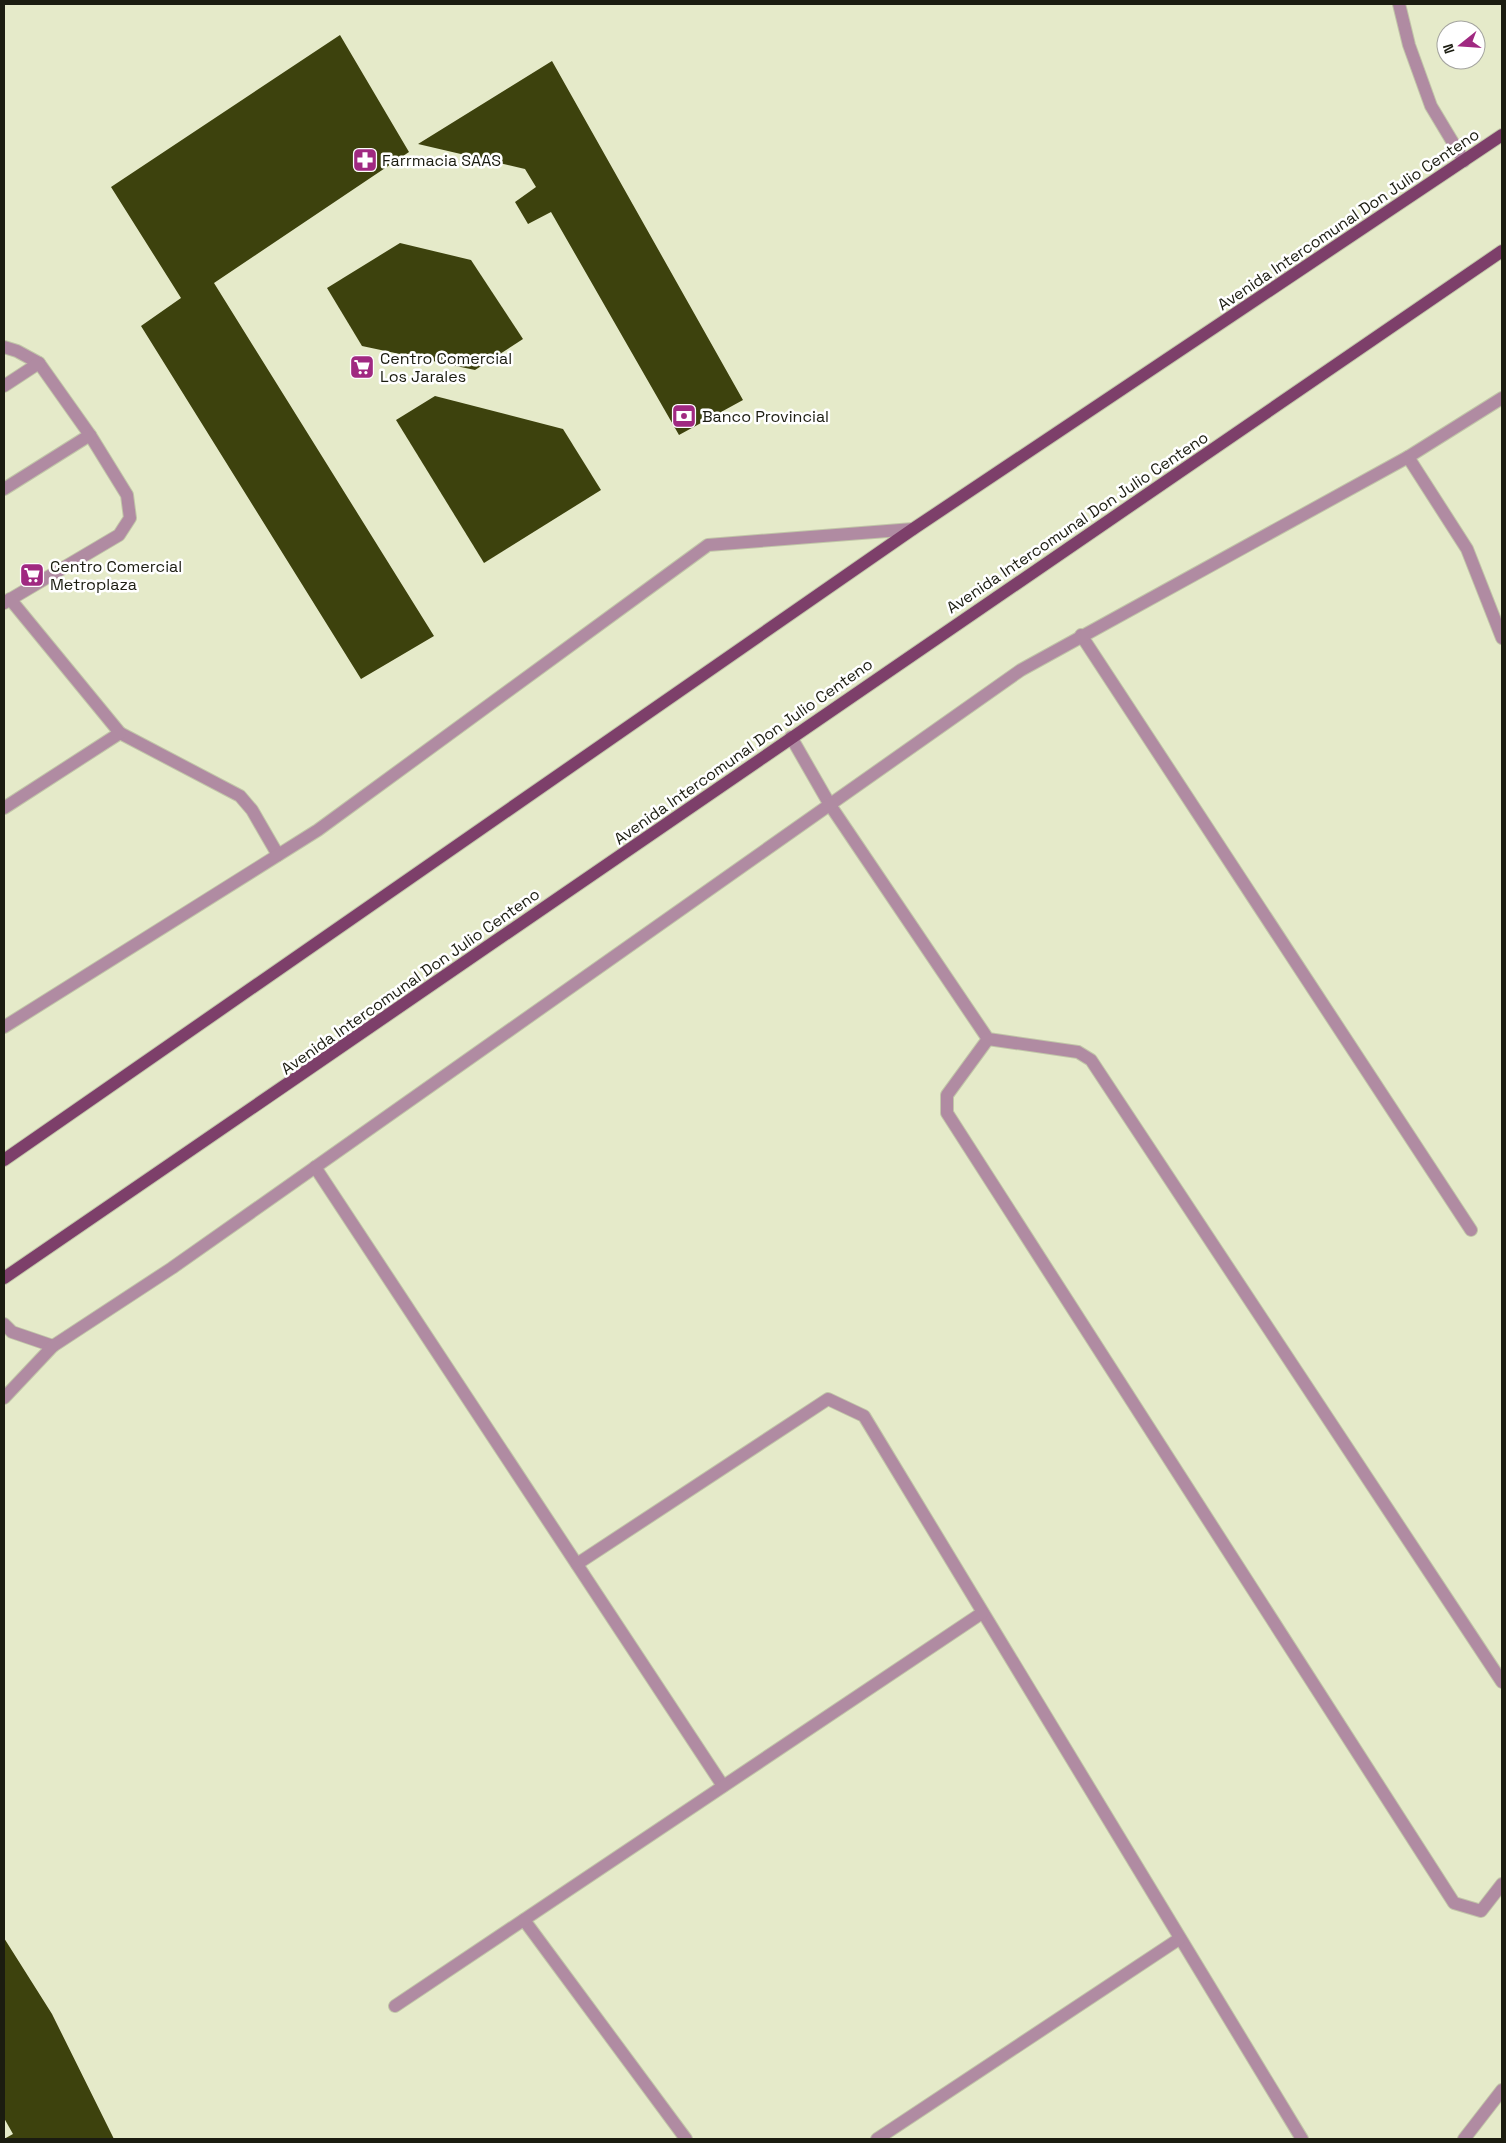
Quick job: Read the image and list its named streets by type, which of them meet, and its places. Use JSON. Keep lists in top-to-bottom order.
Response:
{
  "streets": {
    "main road": ["Avenida Intercomunal Don Julio Centeno"]
  },
  "places": {
    "pharmacy": ["Farrmacia SAAS"],
    "supermarket": ["Centro Comercial Los Jarales", "Centro Comercial Metroplaza"],
    "bank": ["Banco Provincial"]
  },
  "north": "left"
}
